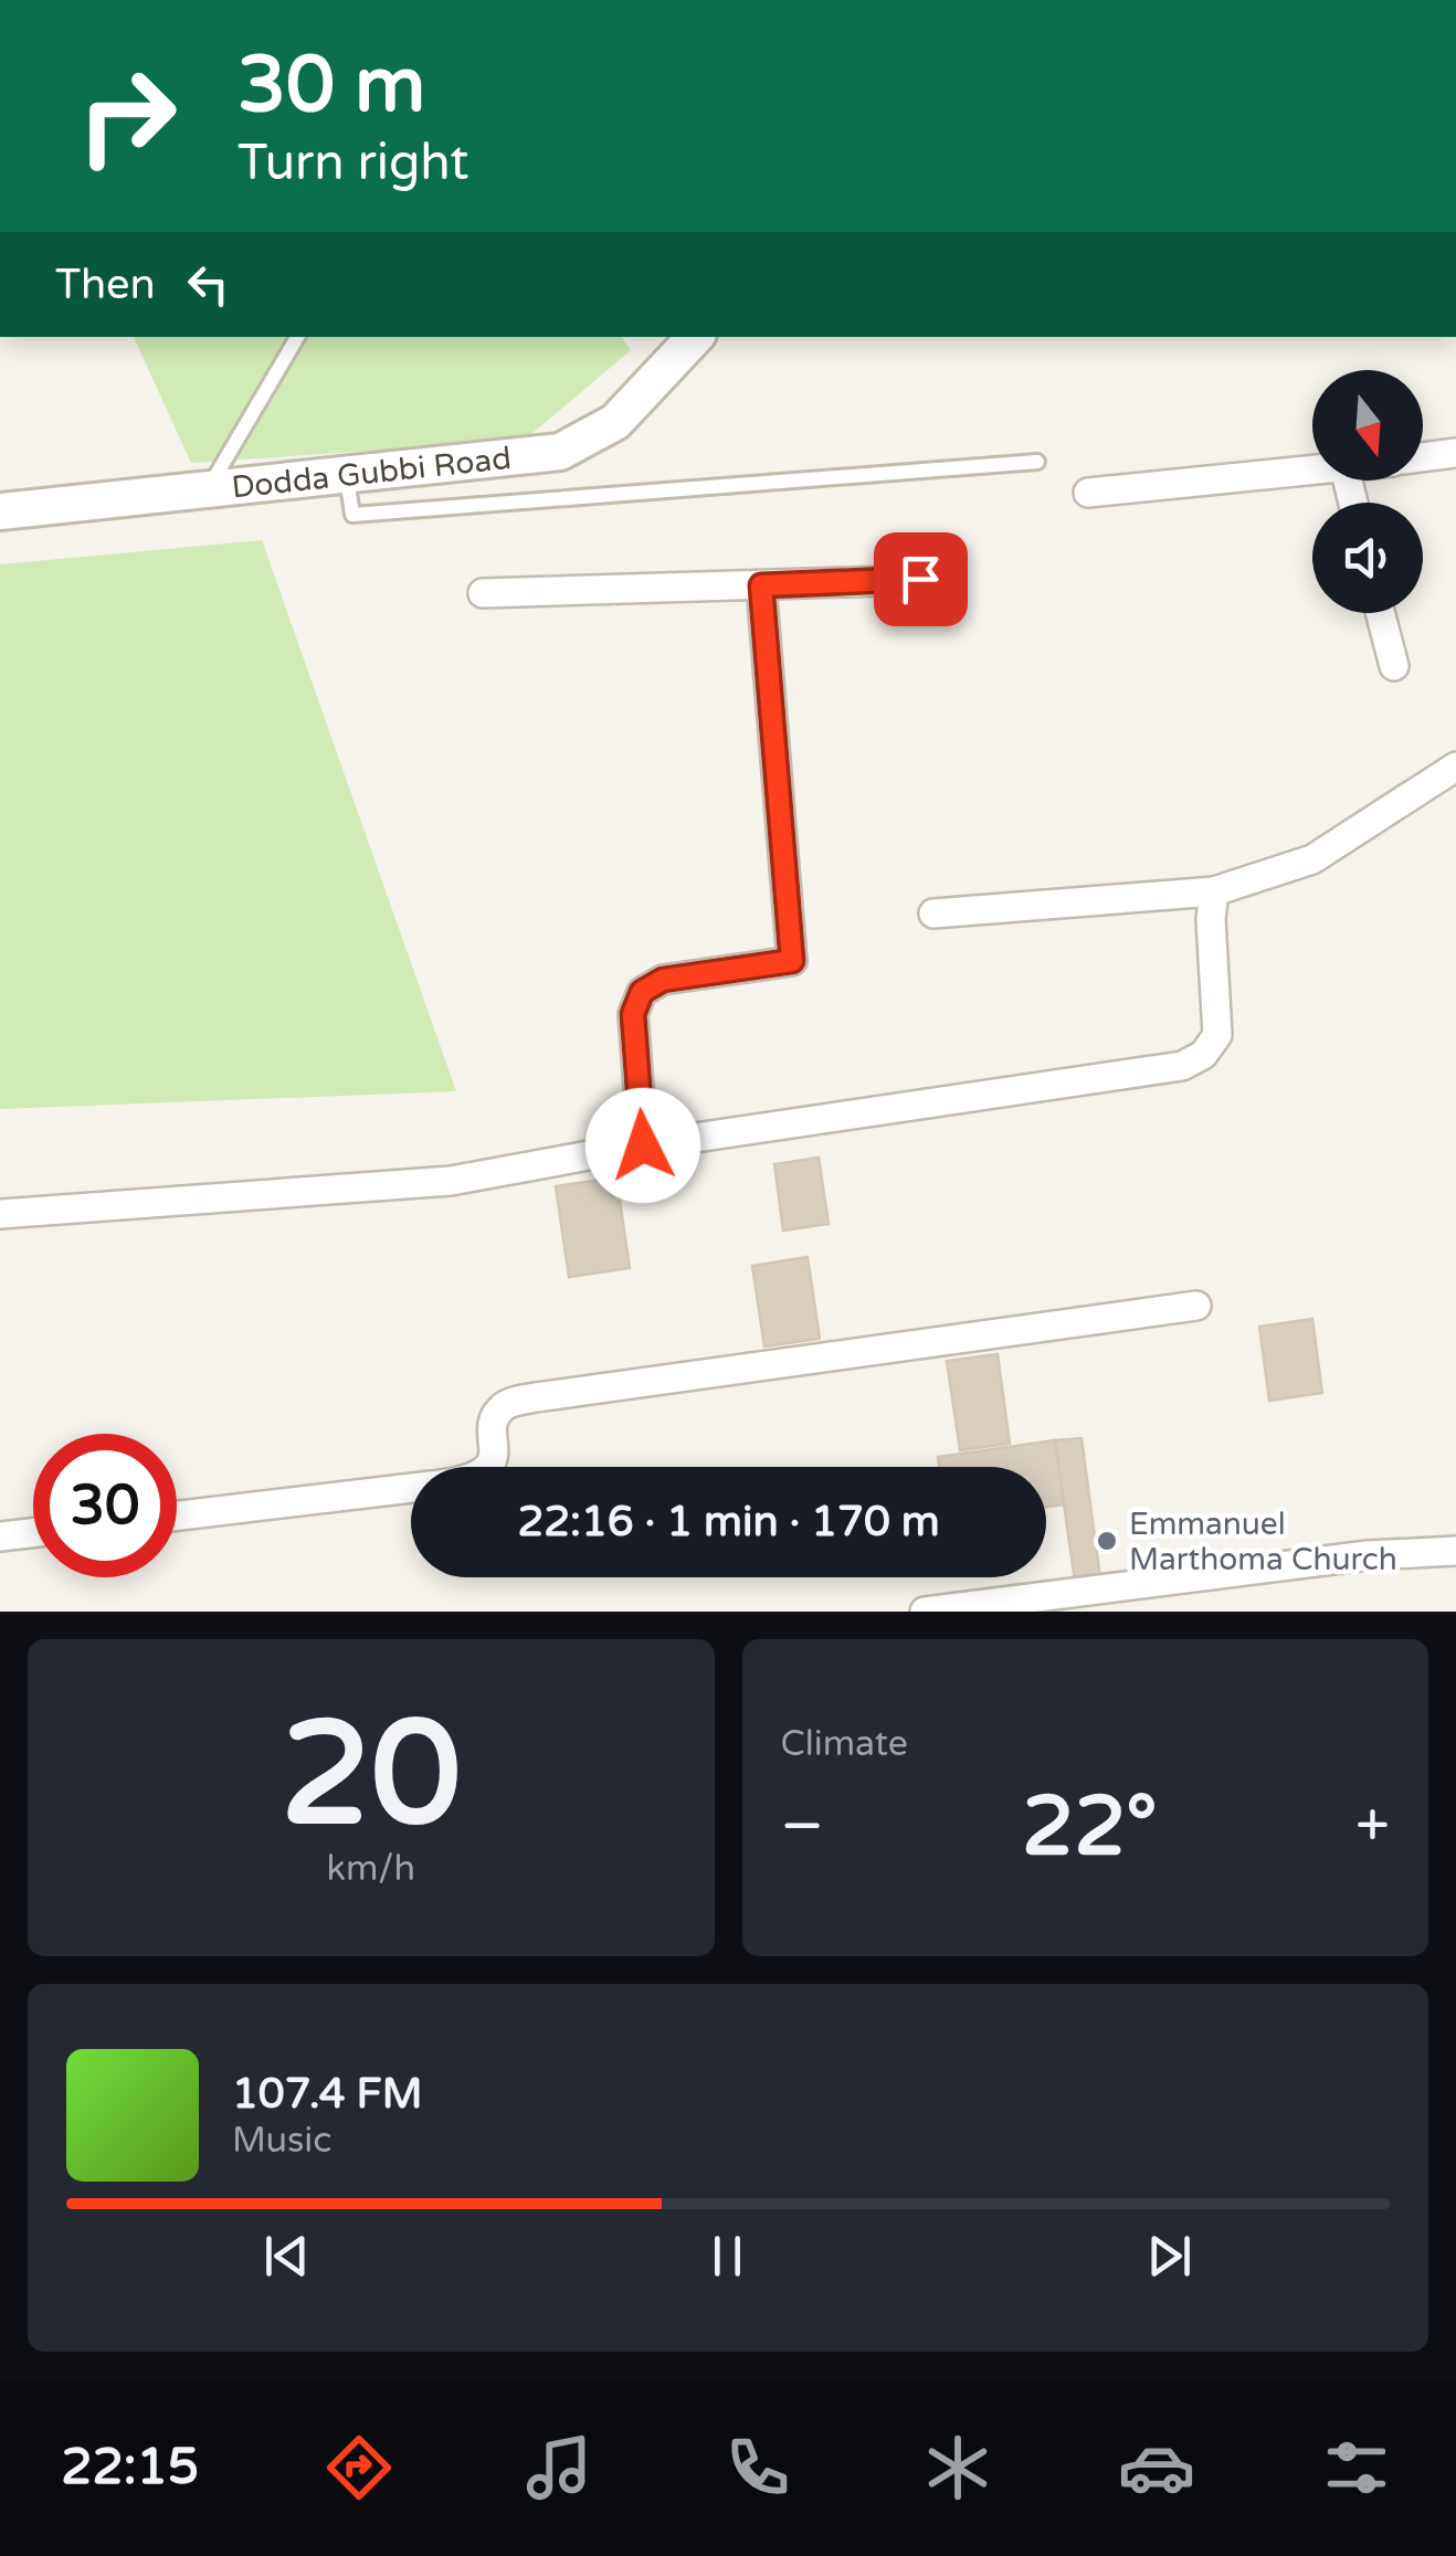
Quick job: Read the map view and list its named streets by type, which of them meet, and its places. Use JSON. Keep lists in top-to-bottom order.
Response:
{
  "streets": {
    "street": ["Dodda Gubbi Road"]
  },
  "places": ["Emmanuel Marthoma Church"],
  "north": "bottom",
  "page": {
    "turn": ["30 m", "Turn right"],
    "then": "Then",
    "limit": "30",
    "trip": "22:16 · 1 min · 170 m",
    "tile": [
      ["20", "km/h"],
      "Climate"
    ],
    "heat": ["−", "22°", "+"],
    "song": ["107.4 FM", "Music"],
    "tabs": "22:15"
  }
}
